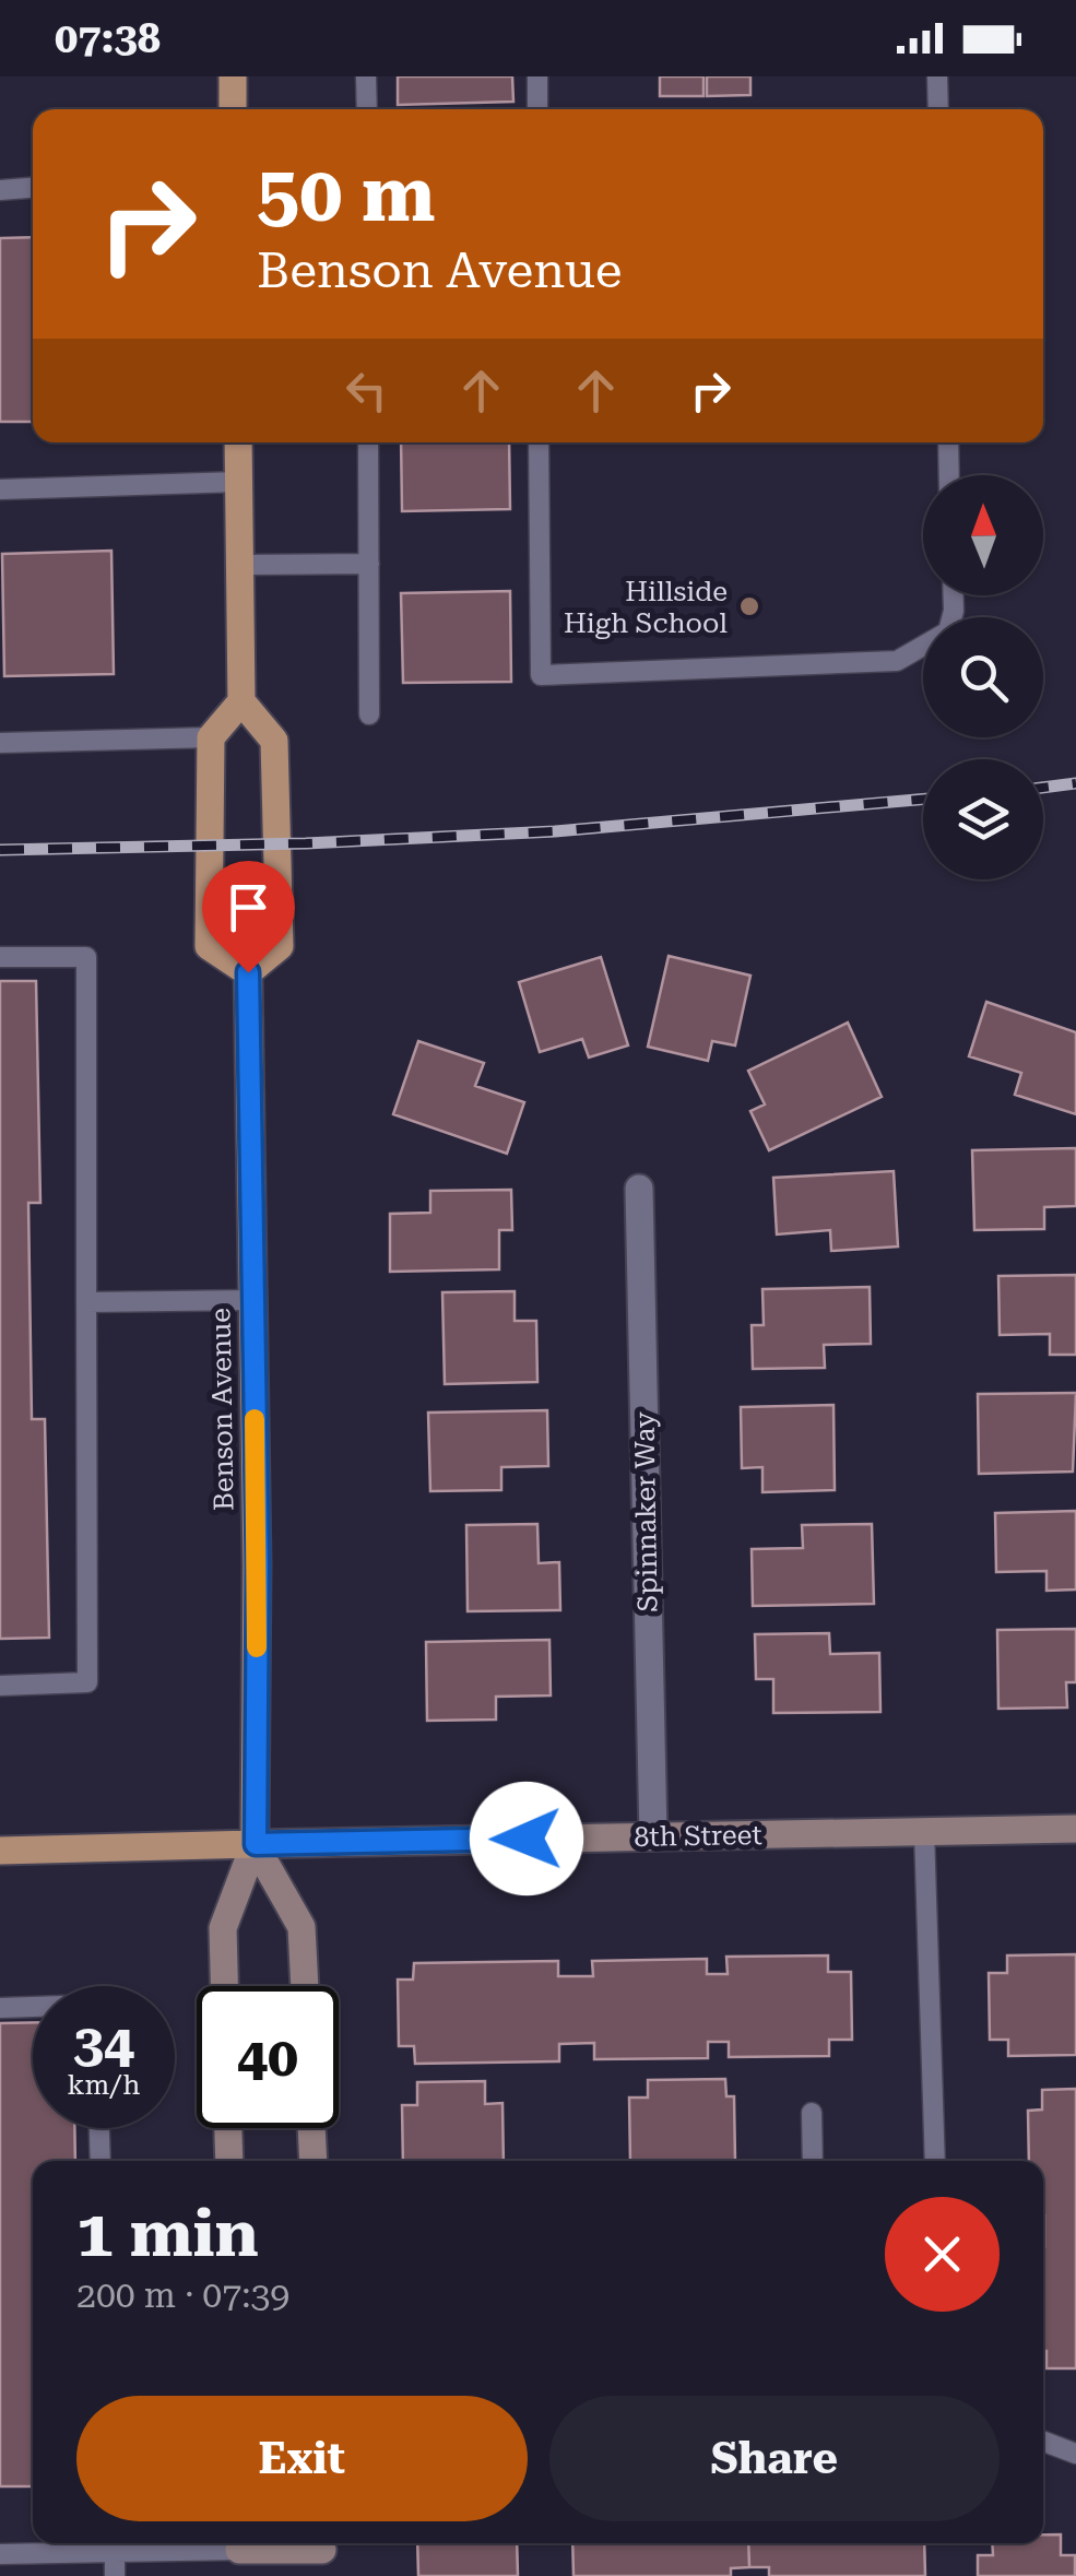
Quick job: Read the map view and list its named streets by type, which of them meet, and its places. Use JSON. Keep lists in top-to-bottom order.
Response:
{
  "streets": {
    "main road": ["Benson Avenue"],
    "street": ["Spinnaker Way", "8th Street"]
  },
  "crossings": [
    ["Benson Avenue", "8th Street"],
    ["Spinnaker Way", "8th Street"]
  ],
  "places": ["Hillside High School"],
  "north": "top",
  "page": {
    "status": "07:38",
    "turn": ["50 m", "Benson Avenue"],
    "speed": "34 km/h",
    "limit": "40",
    "heading": ["1 min", "200 m · 07:39"],
    "buttons": ["Exit", "Share"]
  }
}
